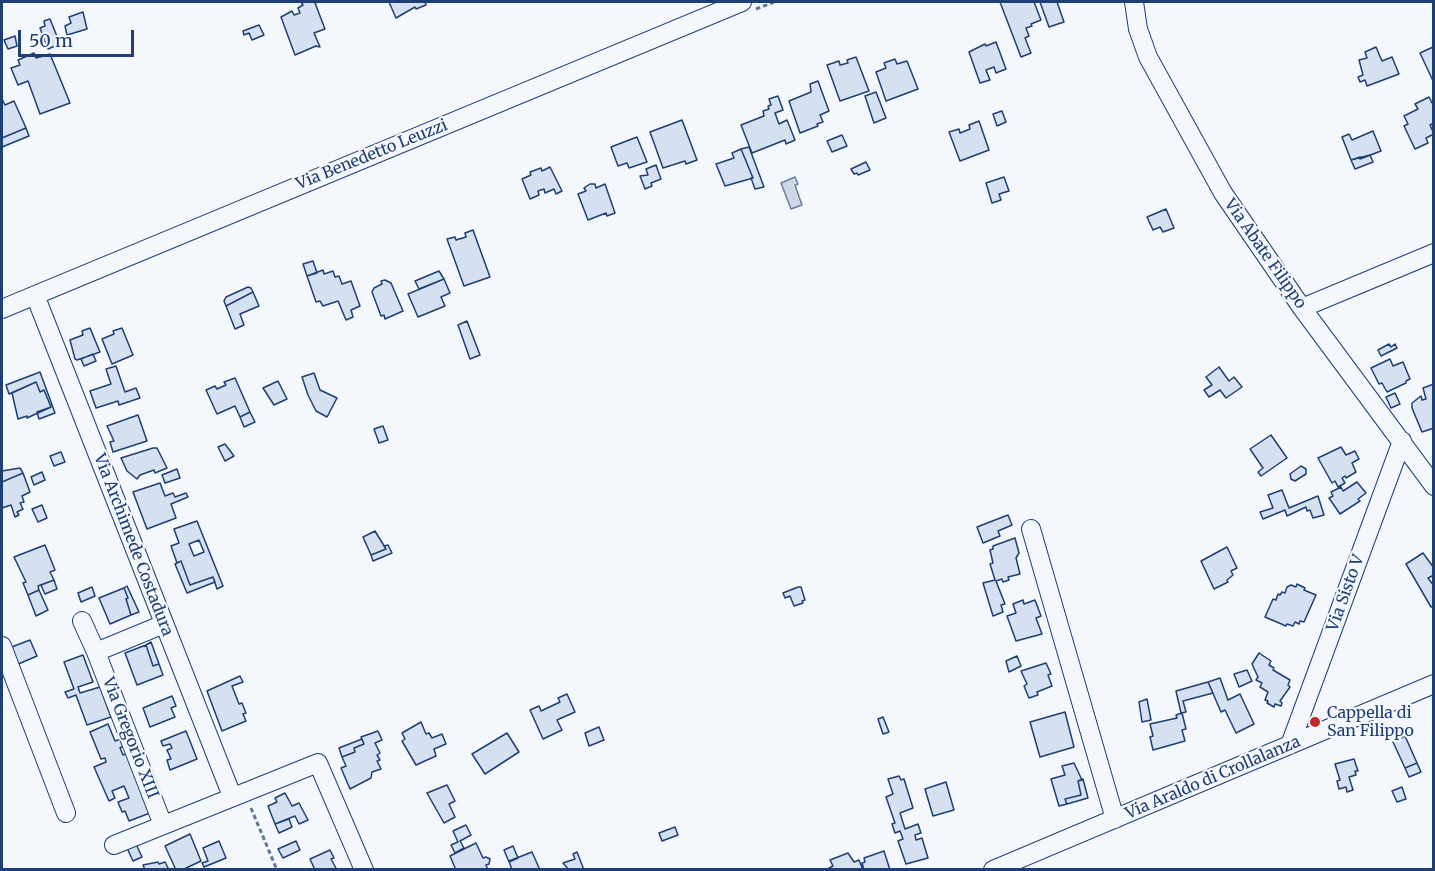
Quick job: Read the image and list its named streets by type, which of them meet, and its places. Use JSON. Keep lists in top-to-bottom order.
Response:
{
  "streets": {
    "street": [
      "Via Benedetto Leuzzi",
      "Via Abate Filippo",
      "Via Archimede Costadura",
      "Via Sisto V",
      "Via Gregorio XIII",
      "Via Araldo di Crollalanza"
    ]
  },
  "crossings": [
    ["Via Benedetto Leuzzi", "Via Archimede Costadura"],
    ["Via Abate Filippo", "Via Sisto V"],
    ["Via Sisto V", "Via Araldo di Crollalanza"]
  ],
  "places": ["Cappella di San Filippo"],
  "scale_bar": "50 m"
}
